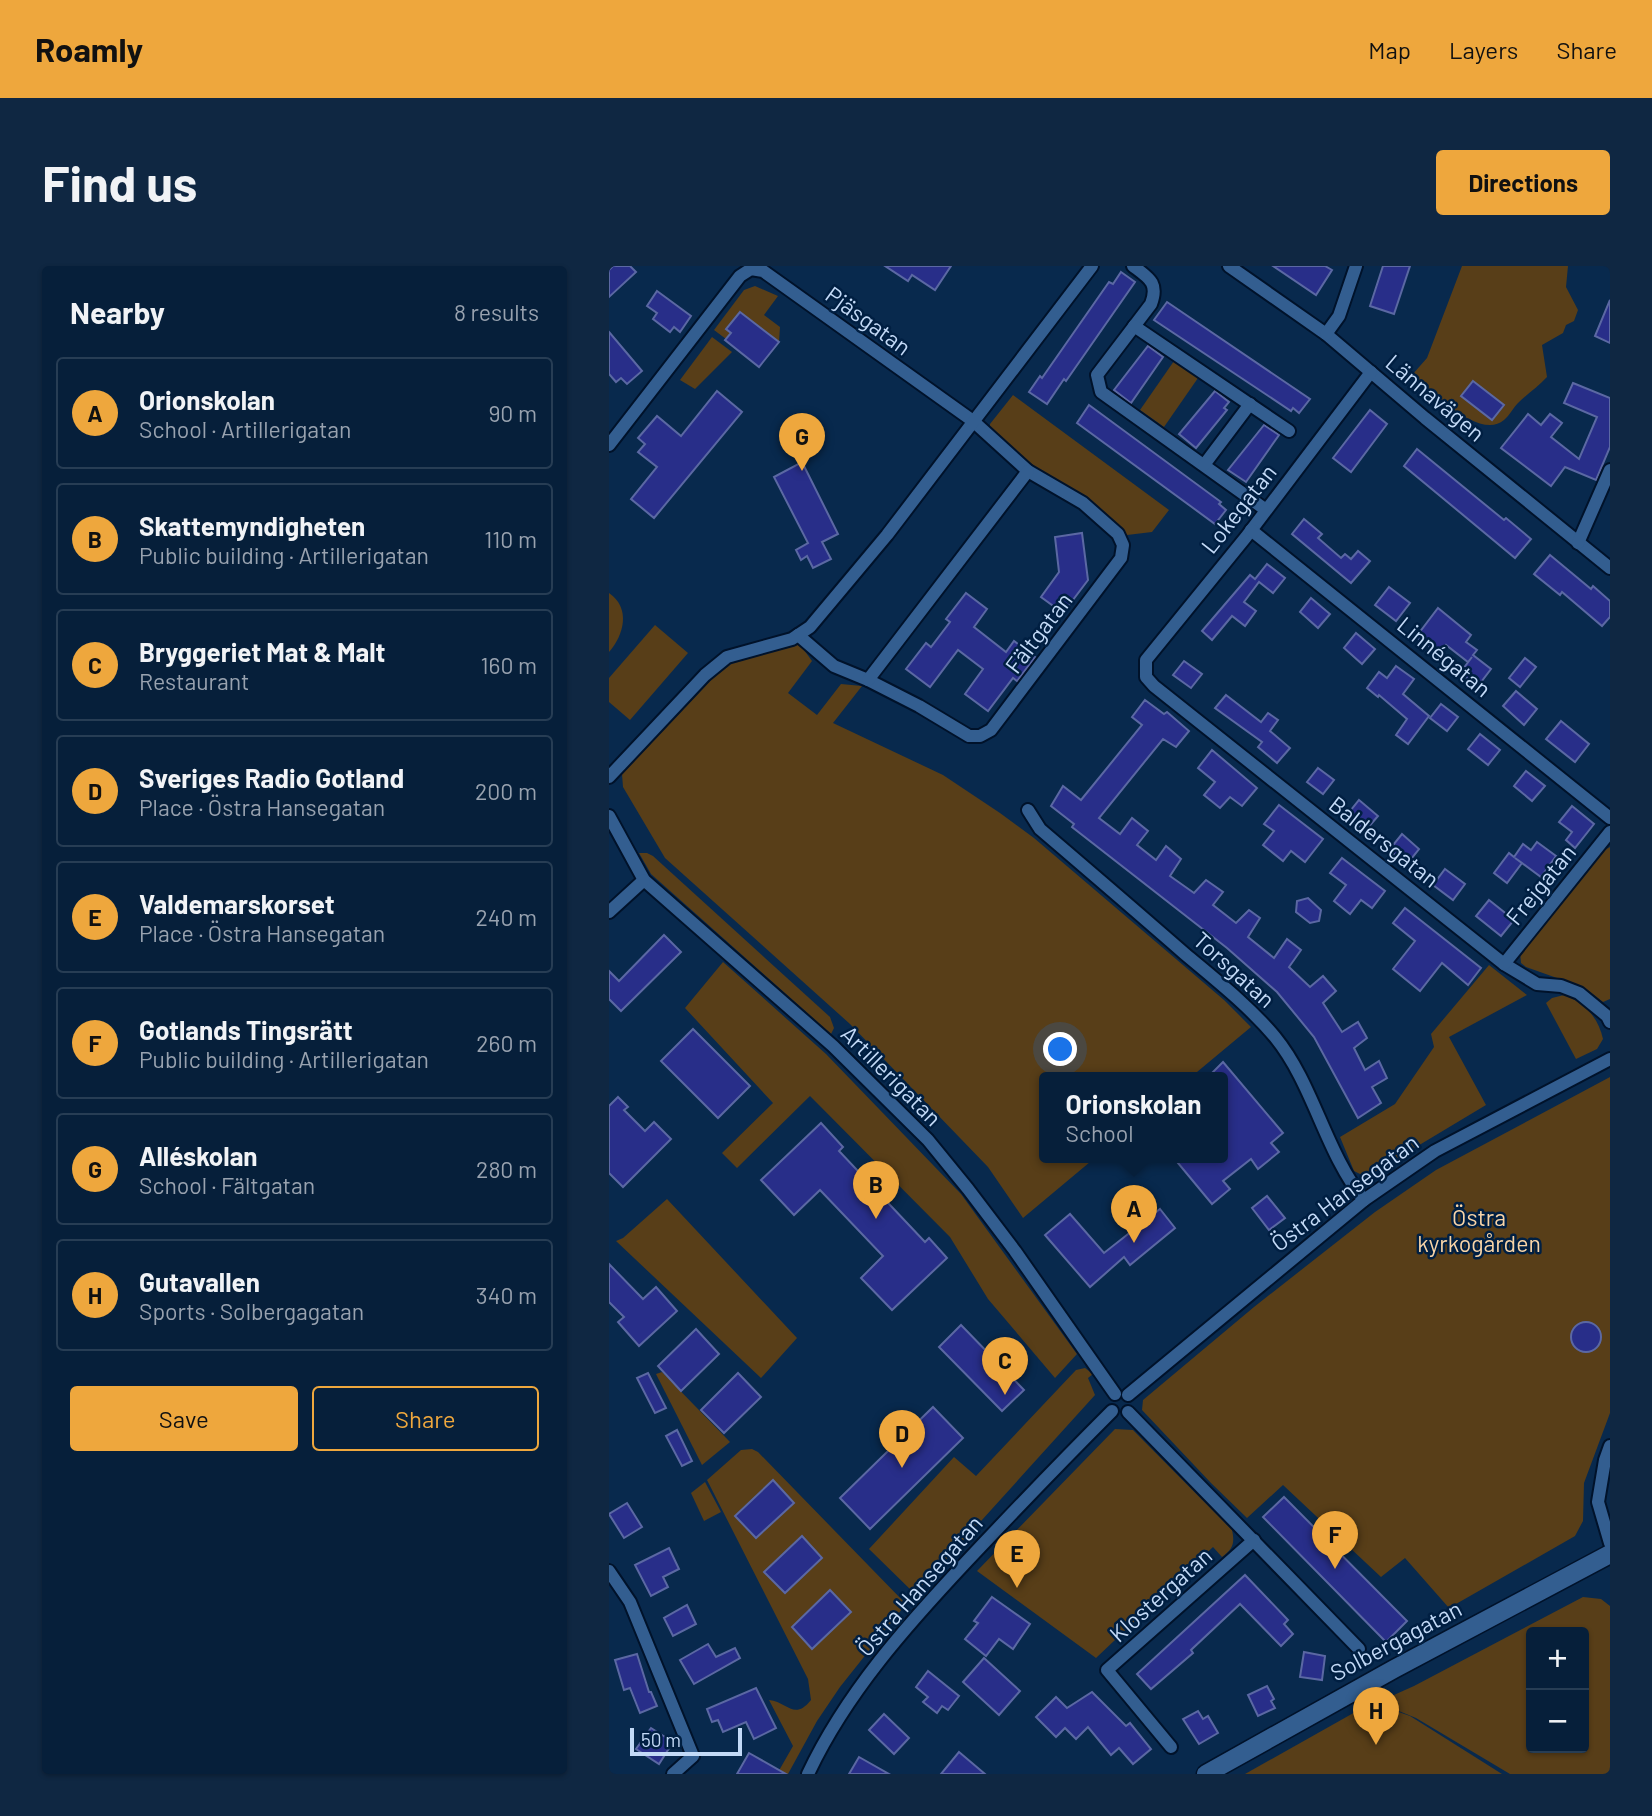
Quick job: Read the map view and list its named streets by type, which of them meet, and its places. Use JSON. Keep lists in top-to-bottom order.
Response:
{
  "streets": {
    "main road": ["Solbergagatan"],
    "street": [
      "Pjäsgatan",
      "Lännavägen",
      "Lokegatan",
      "Fältgatan",
      "Linnégatan",
      "Baldersgatan",
      "Frejgatan",
      "Torsgatan",
      "Artillerigatan",
      "Östra Hansegatan",
      "Klostergatan"
    ]
  },
  "crossings": [
    ["Pjäsgatan", "Fältgatan"],
    ["Lännavägen", "Lokegatan"],
    ["Lokegatan", "Linnégatan"],
    ["Lokegatan", "Baldersgatan"],
    ["Baldersgatan", "Frejgatan"],
    ["Torsgatan", "Östra Hansegatan"],
    ["Artillerigatan", "Östra Hansegatan"]
  ],
  "parks": ["Östra kyrkogården"],
  "scale_bar": "50 m",
  "page": {
    "header": "Roamly",
    "nav": ["Map", "Layers", "Share"],
    "buttons": [
      "Directions",
      ["Save", "Share"]
    ],
    "title": "Find us",
    "heading": ["Nearby", "8 results"],
    "list": [
      {
        "mark": "A",
        "name": "Orionskolan",
        "note": "School · Artillerigatan",
        "value": "90 m"
      },
      {
        "mark": "B",
        "name": "Skattemyndigheten",
        "note": "Public building · Artillerigatan",
        "value": "110 m"
      },
      {
        "mark": "C",
        "name": "Bryggeriet Mat & Malt",
        "note": "Restaurant",
        "value": "160 m"
      },
      {
        "mark": "D",
        "name": "Sveriges Radio Gotland",
        "note": "Place · Östra Hansegatan",
        "value": "200 m"
      },
      {
        "mark": "E",
        "name": "Valdemarskorset",
        "note": "Place · Östra Hansegatan",
        "value": "240 m"
      },
      {
        "mark": "F",
        "name": "Gotlands Tingsrätt",
        "note": "Public building · Artillerigatan",
        "value": "260 m"
      },
      {
        "mark": "G",
        "name": "Alléskolan",
        "note": "School · Fältgatan",
        "value": "280 m"
      },
      {
        "mark": "H",
        "name": "Gutavallen",
        "note": "Sports · Solbergagatan",
        "value": "340 m"
      }
    ],
    "pins": [
      "G",
      "B",
      "A",
      "C",
      "D",
      "F",
      "E",
      "H"
    ],
    "popup": ["Orionskolan", "School"],
    "map_buttons": ["+", "−"],
    "scale": "50 m"
  }
}
